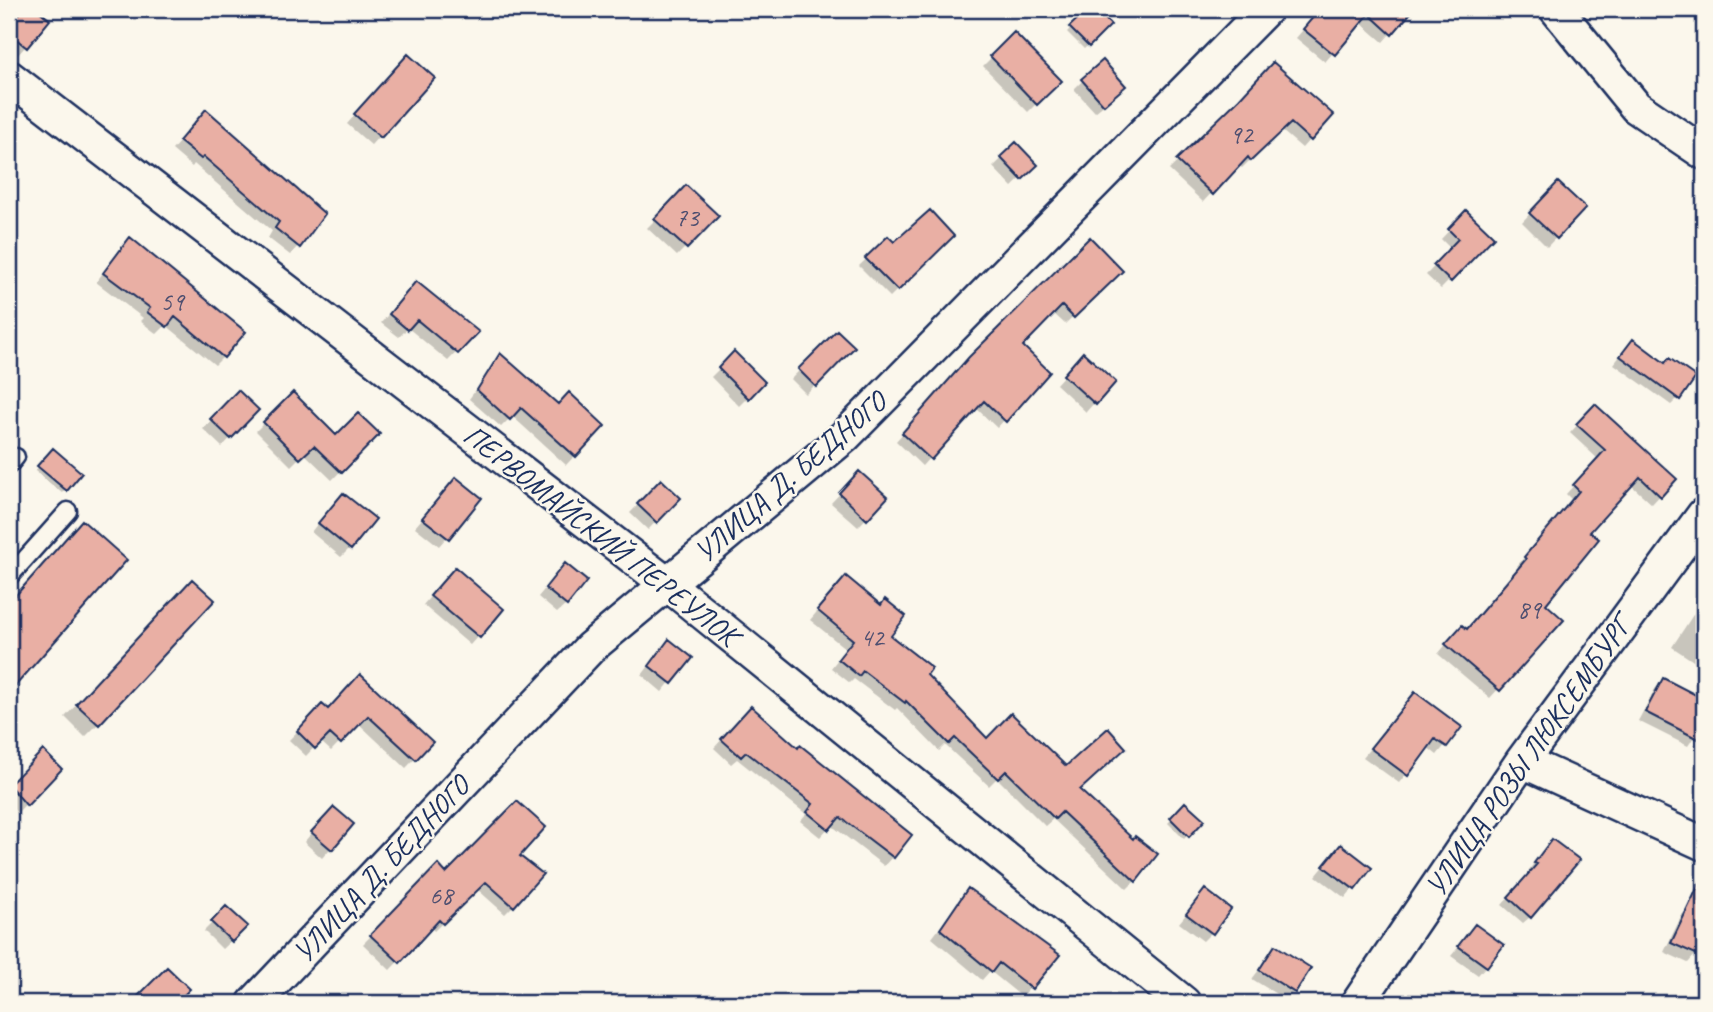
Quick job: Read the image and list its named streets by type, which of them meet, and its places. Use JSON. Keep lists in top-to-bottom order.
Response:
{
  "streets": {
    "street": ["УЛИЦА Д. БЕДНОГО", "ПЕРВОМАЙСКИЙ ПЕРЕУЛОК", "УЛИЦА РОЗЫ ЛЮКСЕМБУРГ"]
  },
  "crossings": [
    ["УЛИЦА Д. БЕДНОГО", "ПЕРВОМАЙСКИЙ ПЕРЕУЛОК"]
  ],
  "house_numbers": [
    "92",
    "73",
    "59",
    "89",
    "42",
    "68"
  ]
}
